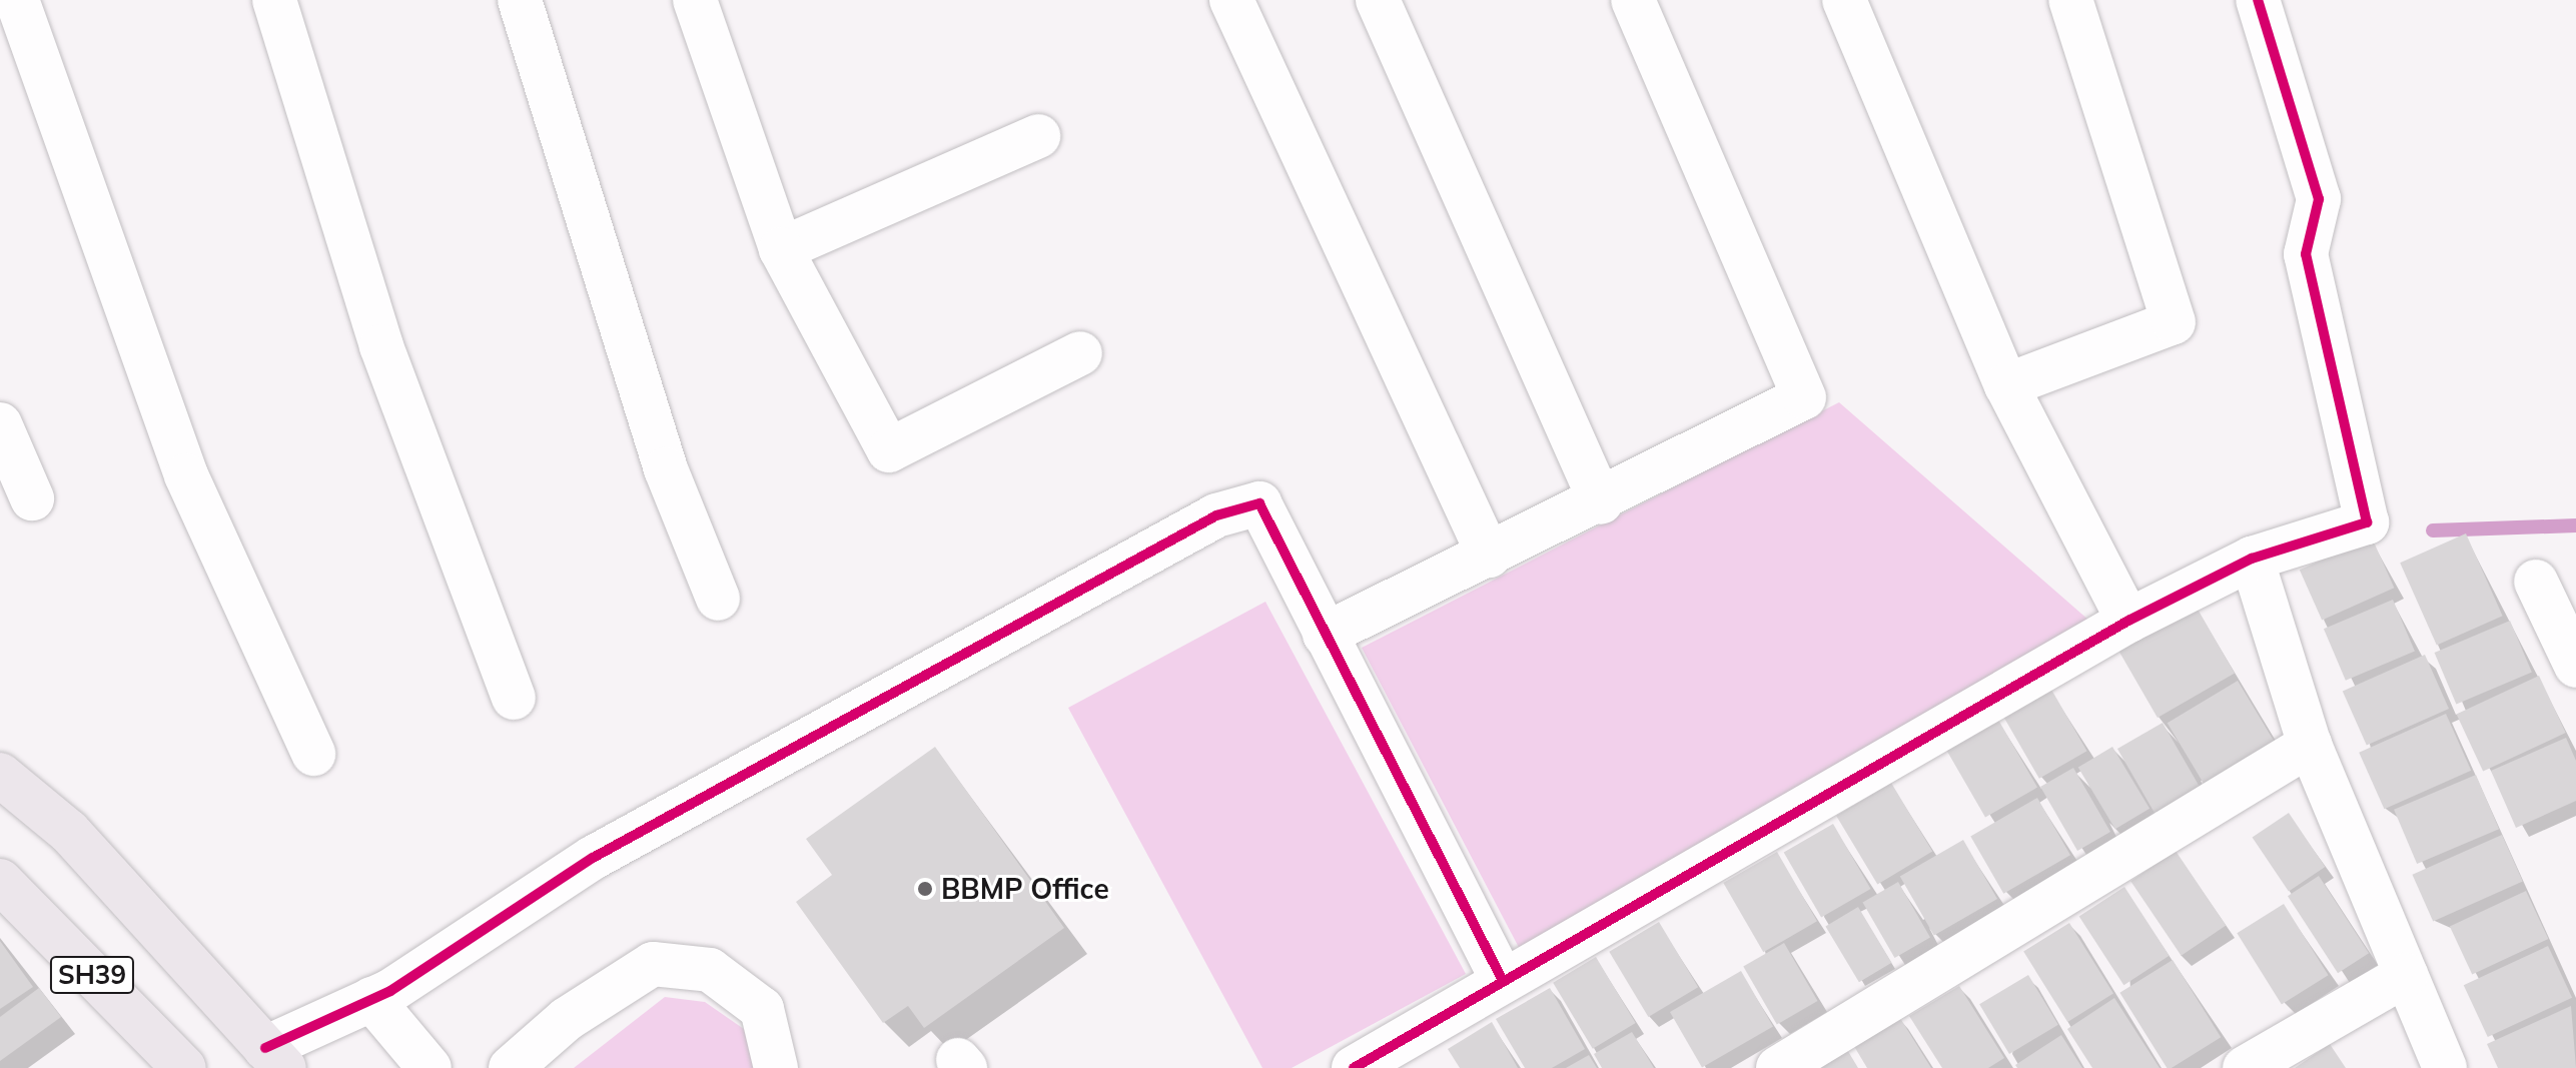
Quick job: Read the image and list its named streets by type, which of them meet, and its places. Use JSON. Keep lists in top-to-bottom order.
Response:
{
  "streets": {
    "main road": ["SH39"]
  },
  "places": ["BBMP Office"]
}
